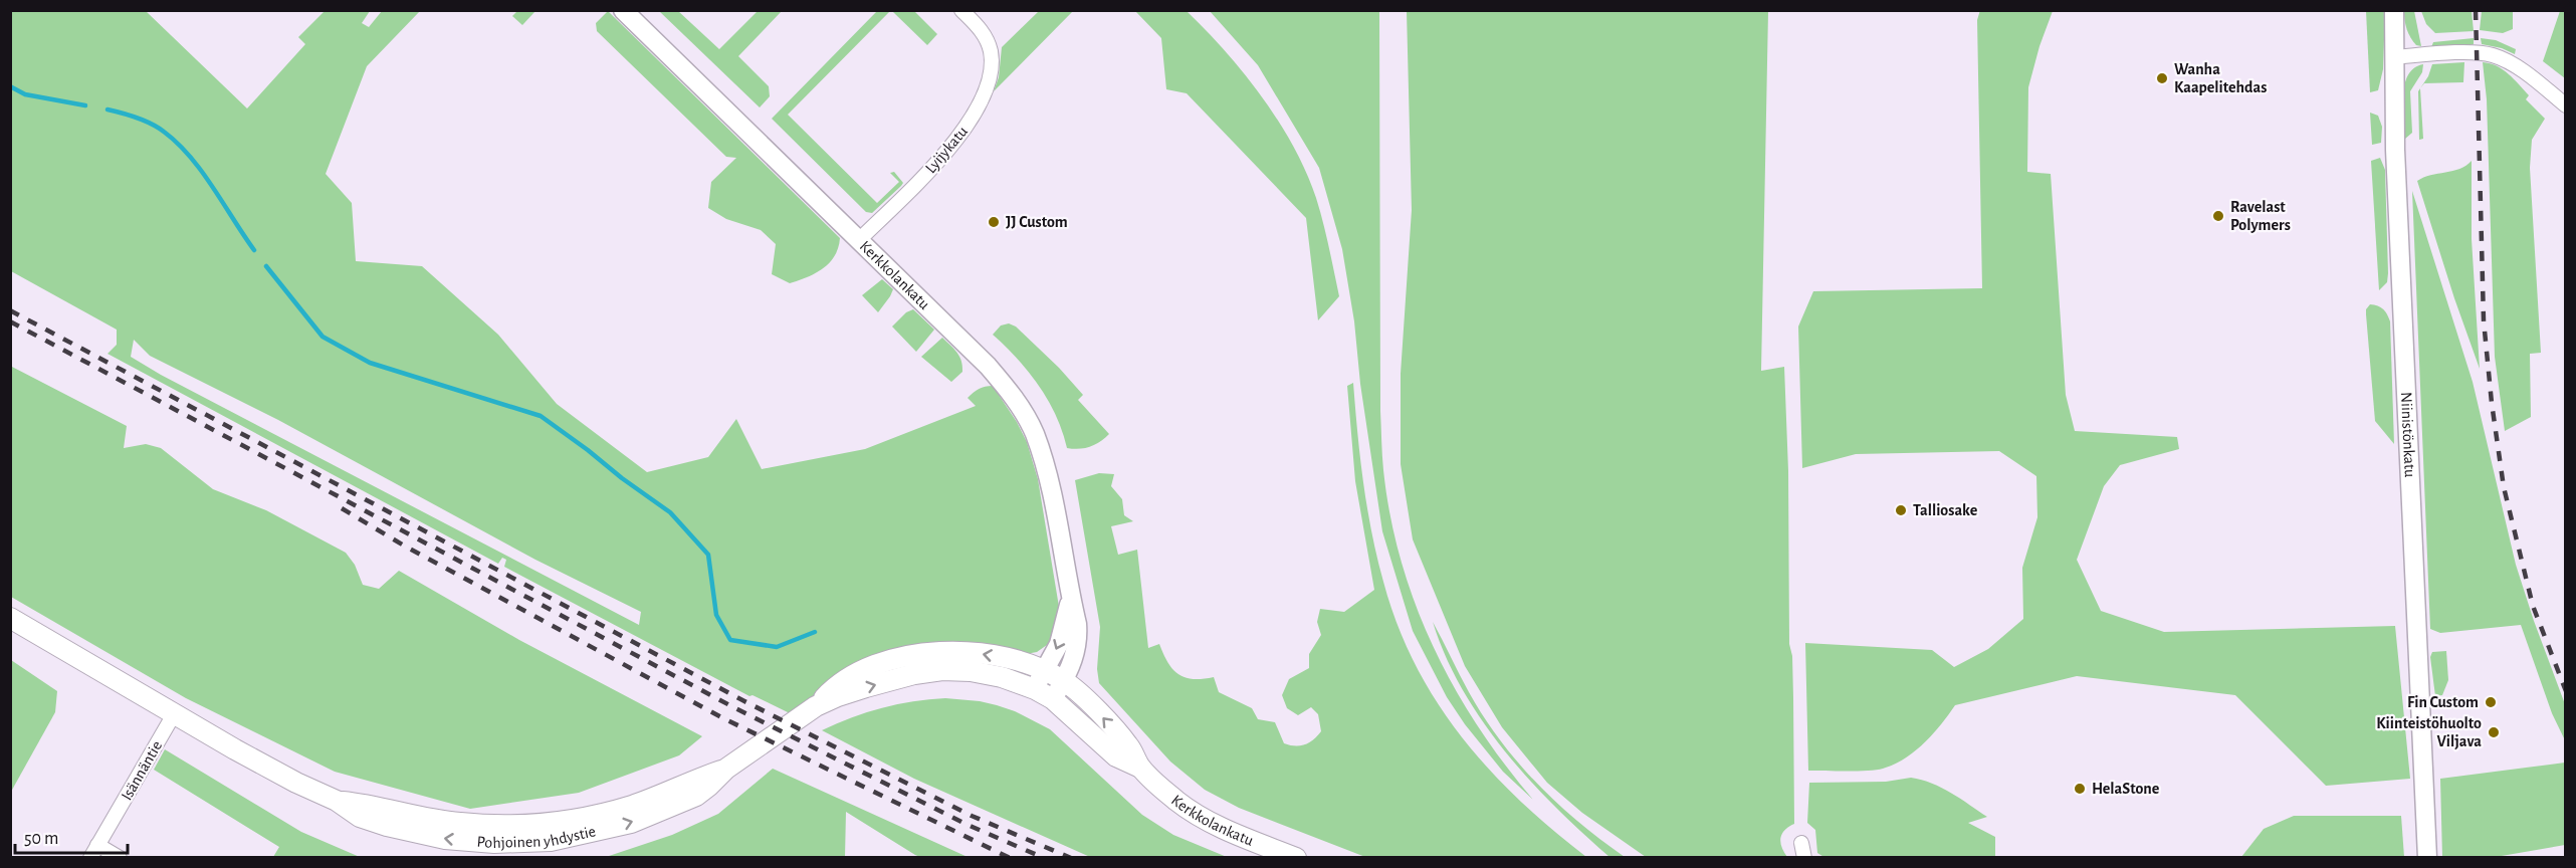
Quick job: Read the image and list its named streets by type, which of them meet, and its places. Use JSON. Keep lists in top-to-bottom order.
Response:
{
  "streets": {
    "main road": ["Kerkkolankatu", "Pohjoinen yhdystie"],
    "street": ["Lyijykatu", "Niinistönkatu", "Isännäntie"]
  },
  "crossings": [
    ["Lyijykatu", "Kerkkolankatu"],
    ["Kerkkolankatu", "Pohjoinen yhdystie"],
    ["Isännäntie", "Pohjoinen yhdystie"]
  ],
  "places": [
    "Wanha Kaapelitehdas",
    "Ravelast Polymers",
    "JJ Custom",
    "Talliosake",
    "Fin Custom",
    "Kiinteistöhuolto Viljava",
    "HelaStone"
  ],
  "scale_bar": "50 m"
}
